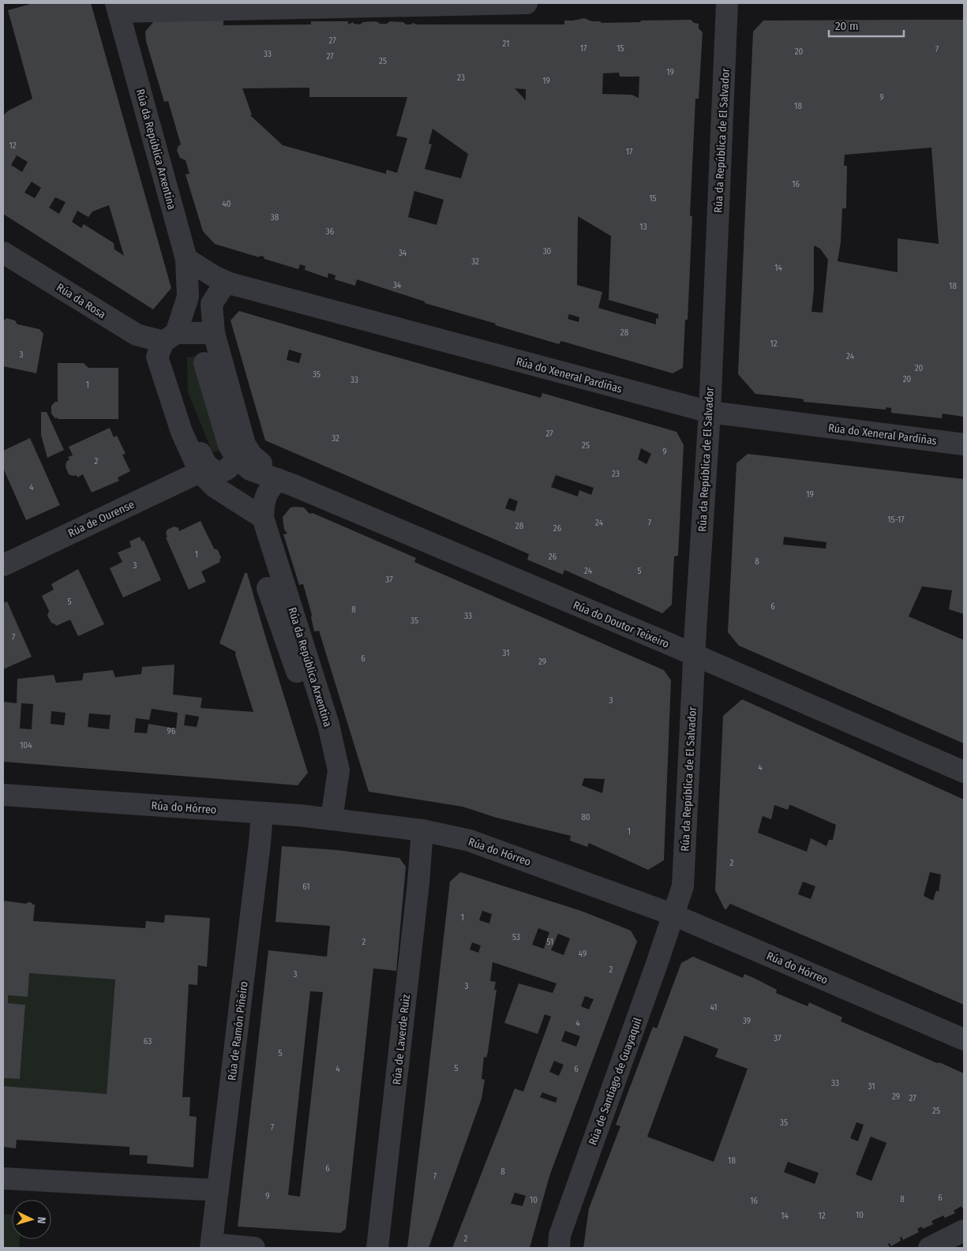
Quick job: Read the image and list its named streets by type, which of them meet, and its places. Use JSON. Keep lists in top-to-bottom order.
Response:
{
  "streets": {
    "street": [
      "Rúa da República de El Salvador",
      "Rúa da República Arxentina",
      "Rúa da Rosa",
      "Rúa do Xeneral Pardiñas",
      "Rúa de Ourense",
      "Rúa do Doutor Teixeiro",
      "Rúa do Hórreo",
      "Rúa de Ramón Piñeiro",
      "Rúa de Laverde Ruiz",
      "Rúa de Santiago de Guayaquil"
    ]
  },
  "crossings": [
    ["Rúa da República de El Salvador", "Rúa do Xeneral Pardiñas"],
    ["Rúa da República de El Salvador", "Rúa do Doutor Teixeiro"],
    ["Rúa da República de El Salvador", "Rúa do Hórreo"],
    ["Rúa da República de El Salvador", "Rúa de Santiago de Guayaquil"],
    ["Rúa da República Arxentina", "Rúa da Rosa"],
    ["Rúa da República Arxentina", "Rúa do Xeneral Pardiñas"],
    ["Rúa da República Arxentina", "Rúa do Hórreo"],
    ["Rúa do Hórreo", "Rúa de Ramón Piñeiro"],
    ["Rúa do Hórreo", "Rúa de Laverde Ruiz"],
    ["Rúa do Hórreo", "Rúa de Santiago de Guayaquil"]
  ],
  "house_numbers": [
    "27",
    "21",
    "17",
    "15",
    "7",
    "20",
    "33",
    "27",
    "25",
    "19",
    "23",
    "19",
    "9",
    "18",
    "12",
    "17",
    "16",
    "15",
    "40",
    "38",
    "13",
    "36",
    "30",
    "34",
    "32",
    "14",
    "34",
    "18",
    "28",
    "12",
    "3",
    "24",
    "20",
    "35",
    "20",
    "33",
    "1",
    "27",
    "32",
    "25",
    "9",
    "2",
    "23",
    "4",
    "19",
    "15-17",
    "24",
    "7",
    "28",
    "26",
    "1",
    "26",
    "8",
    "3",
    "24",
    "5",
    "37",
    "5",
    "6",
    "8",
    "33",
    "35",
    "7",
    "31",
    "6",
    "29",
    "3",
    "96",
    "104",
    "4",
    "80",
    "1",
    "2",
    "61",
    "1",
    "53",
    "2",
    "51",
    "49",
    "2",
    "3",
    "3",
    "41",
    "39",
    "4",
    "37",
    "63",
    "5",
    "5",
    "4",
    "6",
    "33",
    "31",
    "29",
    "27",
    "25",
    "35",
    "7",
    "18",
    "6",
    "8",
    "7",
    "9",
    "6",
    "8",
    "10",
    "16",
    "10",
    "14",
    "12",
    "2"
  ],
  "scale_bar": "20 m",
  "north": "right"
}
